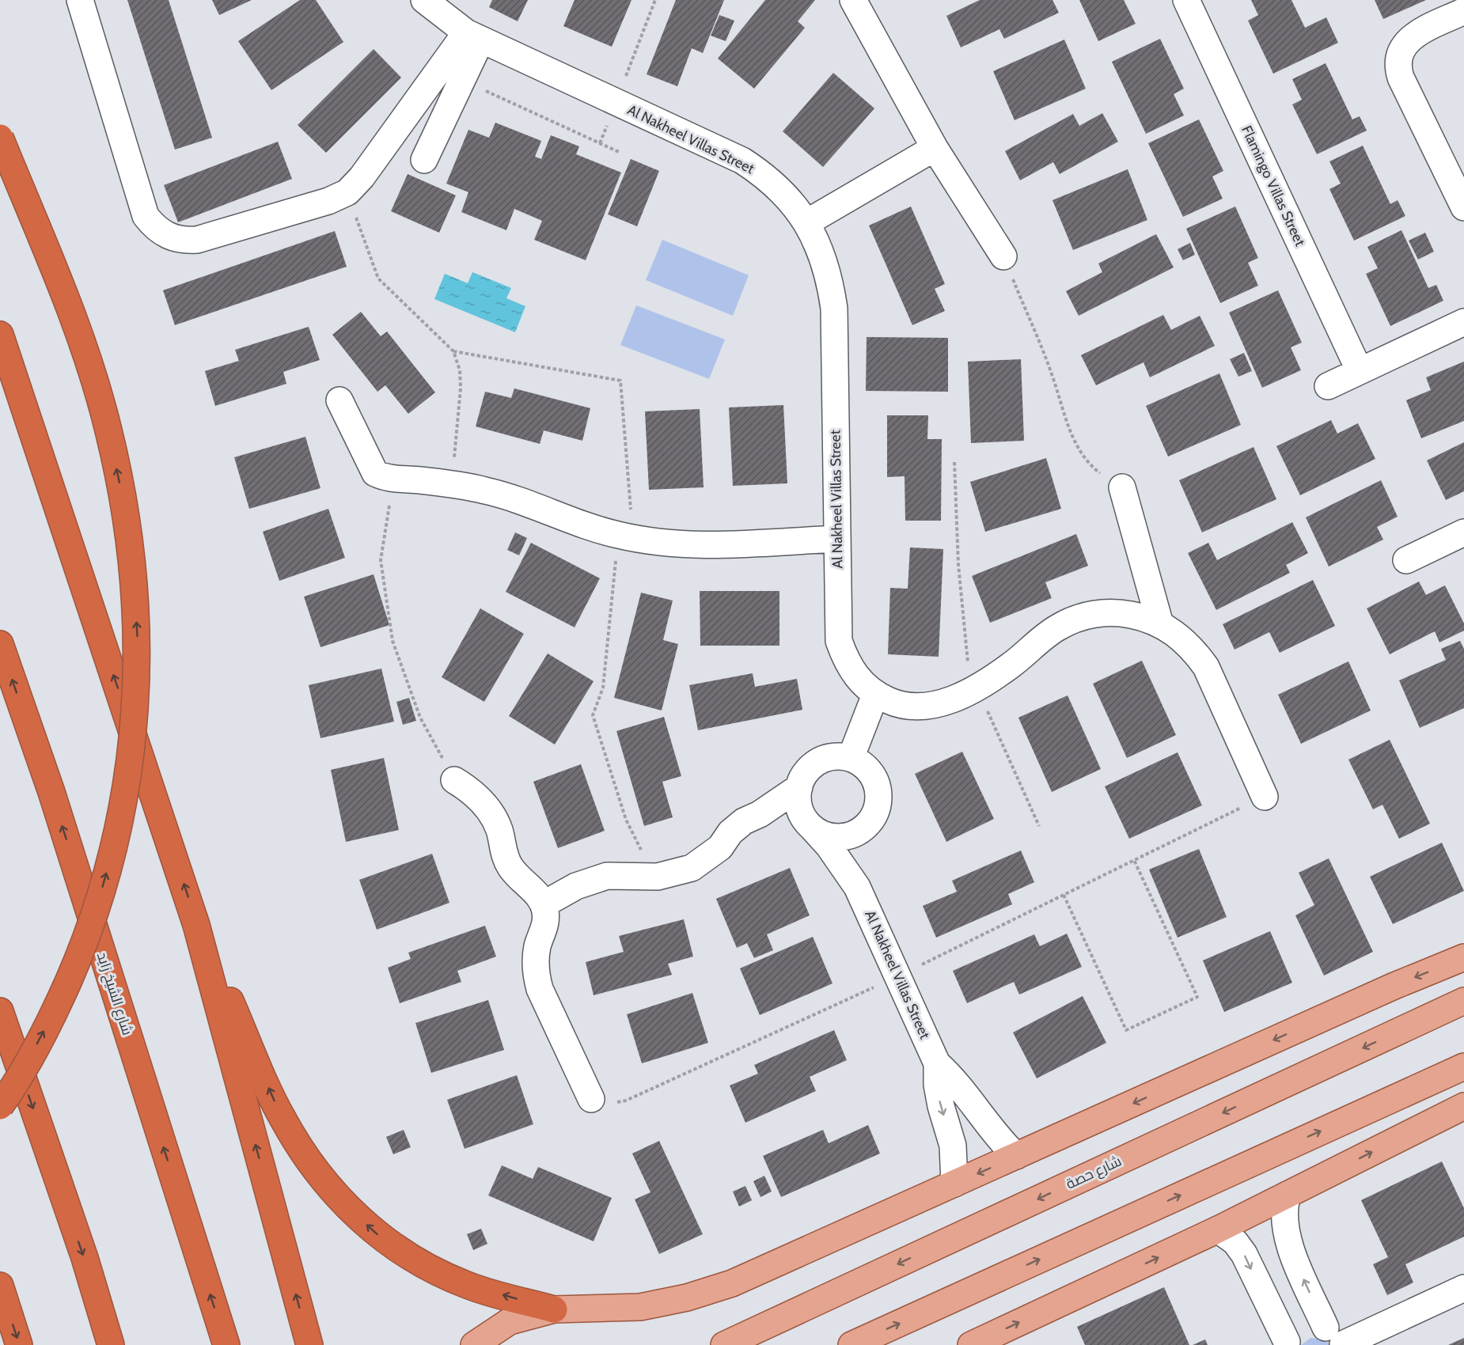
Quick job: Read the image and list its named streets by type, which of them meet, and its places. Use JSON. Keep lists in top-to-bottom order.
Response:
{
  "streets": {
    "highway": ["شارع الشيخ زايد"],
    "main road": ["شارع حصة"],
    "street": ["Al Nakheel Villas Street", "Flamingo Villas Street"]
  }
}
